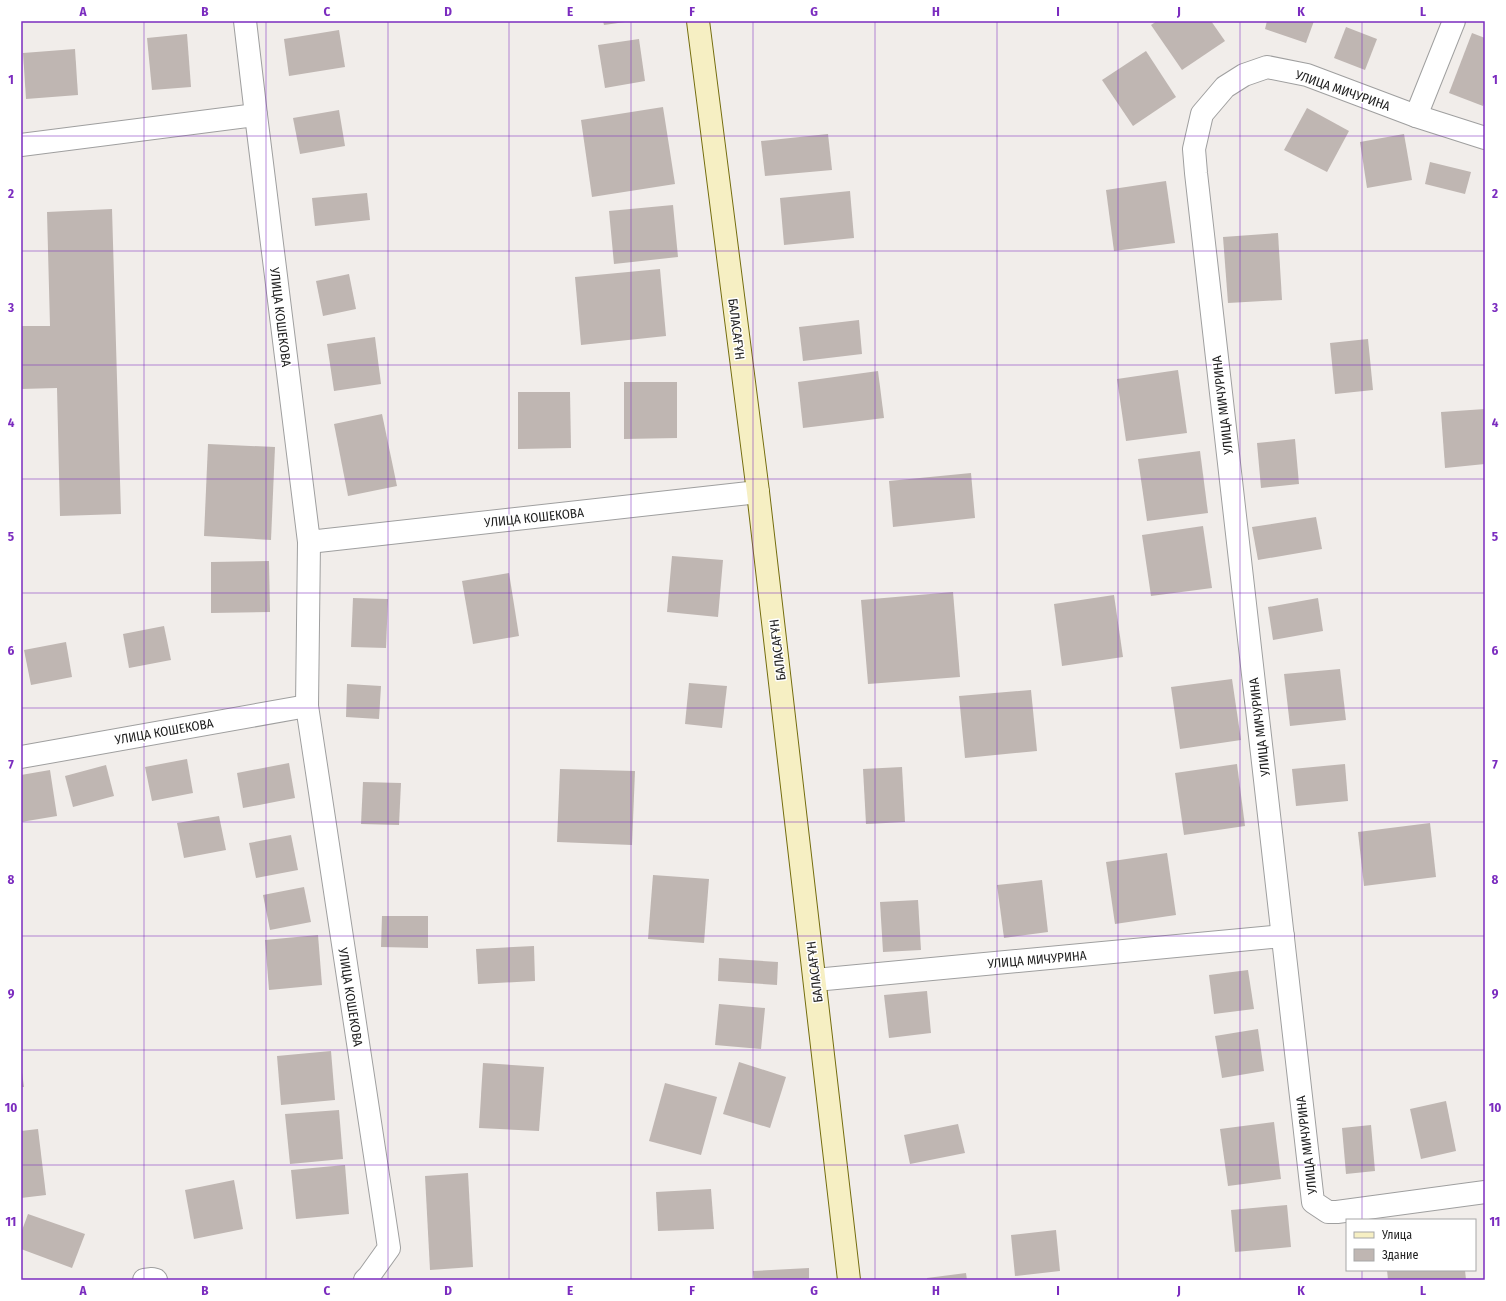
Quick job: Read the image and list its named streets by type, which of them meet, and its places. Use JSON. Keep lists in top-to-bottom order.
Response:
{
  "streets": {
    "street": ["УЛИЦА МИЧУРИНА", "УЛИЦА КОШЕКОВА", "БАЛАСАҒҰН"]
  },
  "crossings": [
    ["УЛИЦА МИЧУРИНА", "БАЛАСАҒҰН"],
    ["УЛИЦА КОШЕКОВА", "БАЛАСАҒҰН"]
  ],
  "legend": ["Улица", "Здание"],
  "grid": {
    "columns": [
      "A",
      "B",
      "C",
      "D",
      "E",
      "F",
      "G",
      "H",
      "I",
      "J",
      "K",
      "L"
    ],
    "rows": [
      "1",
      "2",
      "3",
      "4",
      "5",
      "6",
      "7",
      "8",
      "9",
      "10",
      "11"
    ]
  }
}
